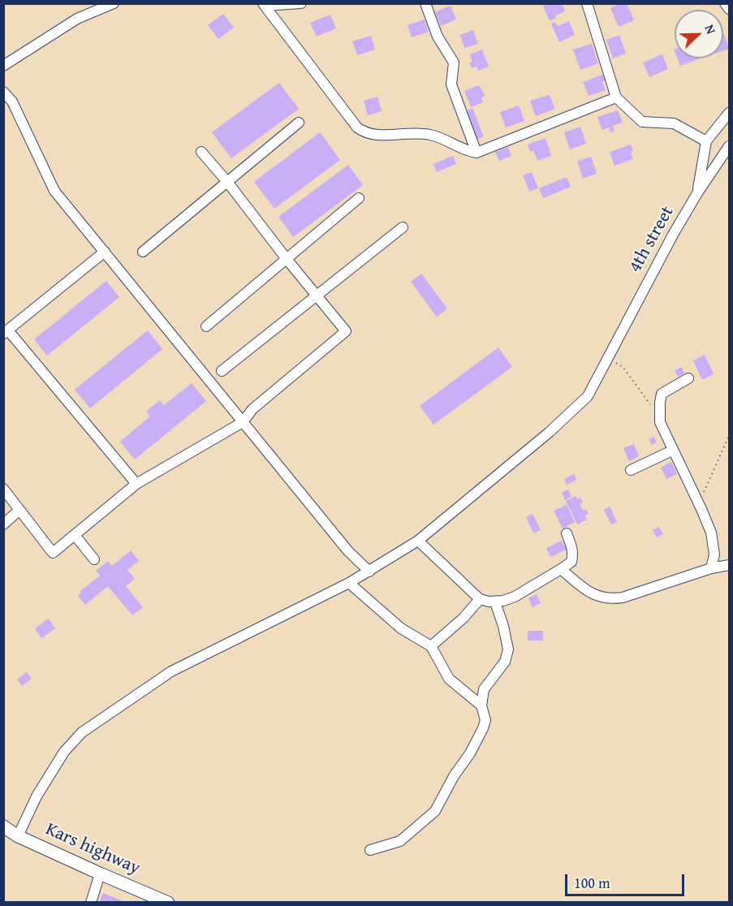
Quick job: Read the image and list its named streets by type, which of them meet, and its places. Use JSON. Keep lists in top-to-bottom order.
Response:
{
  "streets": {
    "main road": ["Kars highway"],
    "street": ["4th street"]
  },
  "crossings": [
    ["4th street", "Kars highway"]
  ],
  "scale_bar": "100 m",
  "north": "top right"
}
